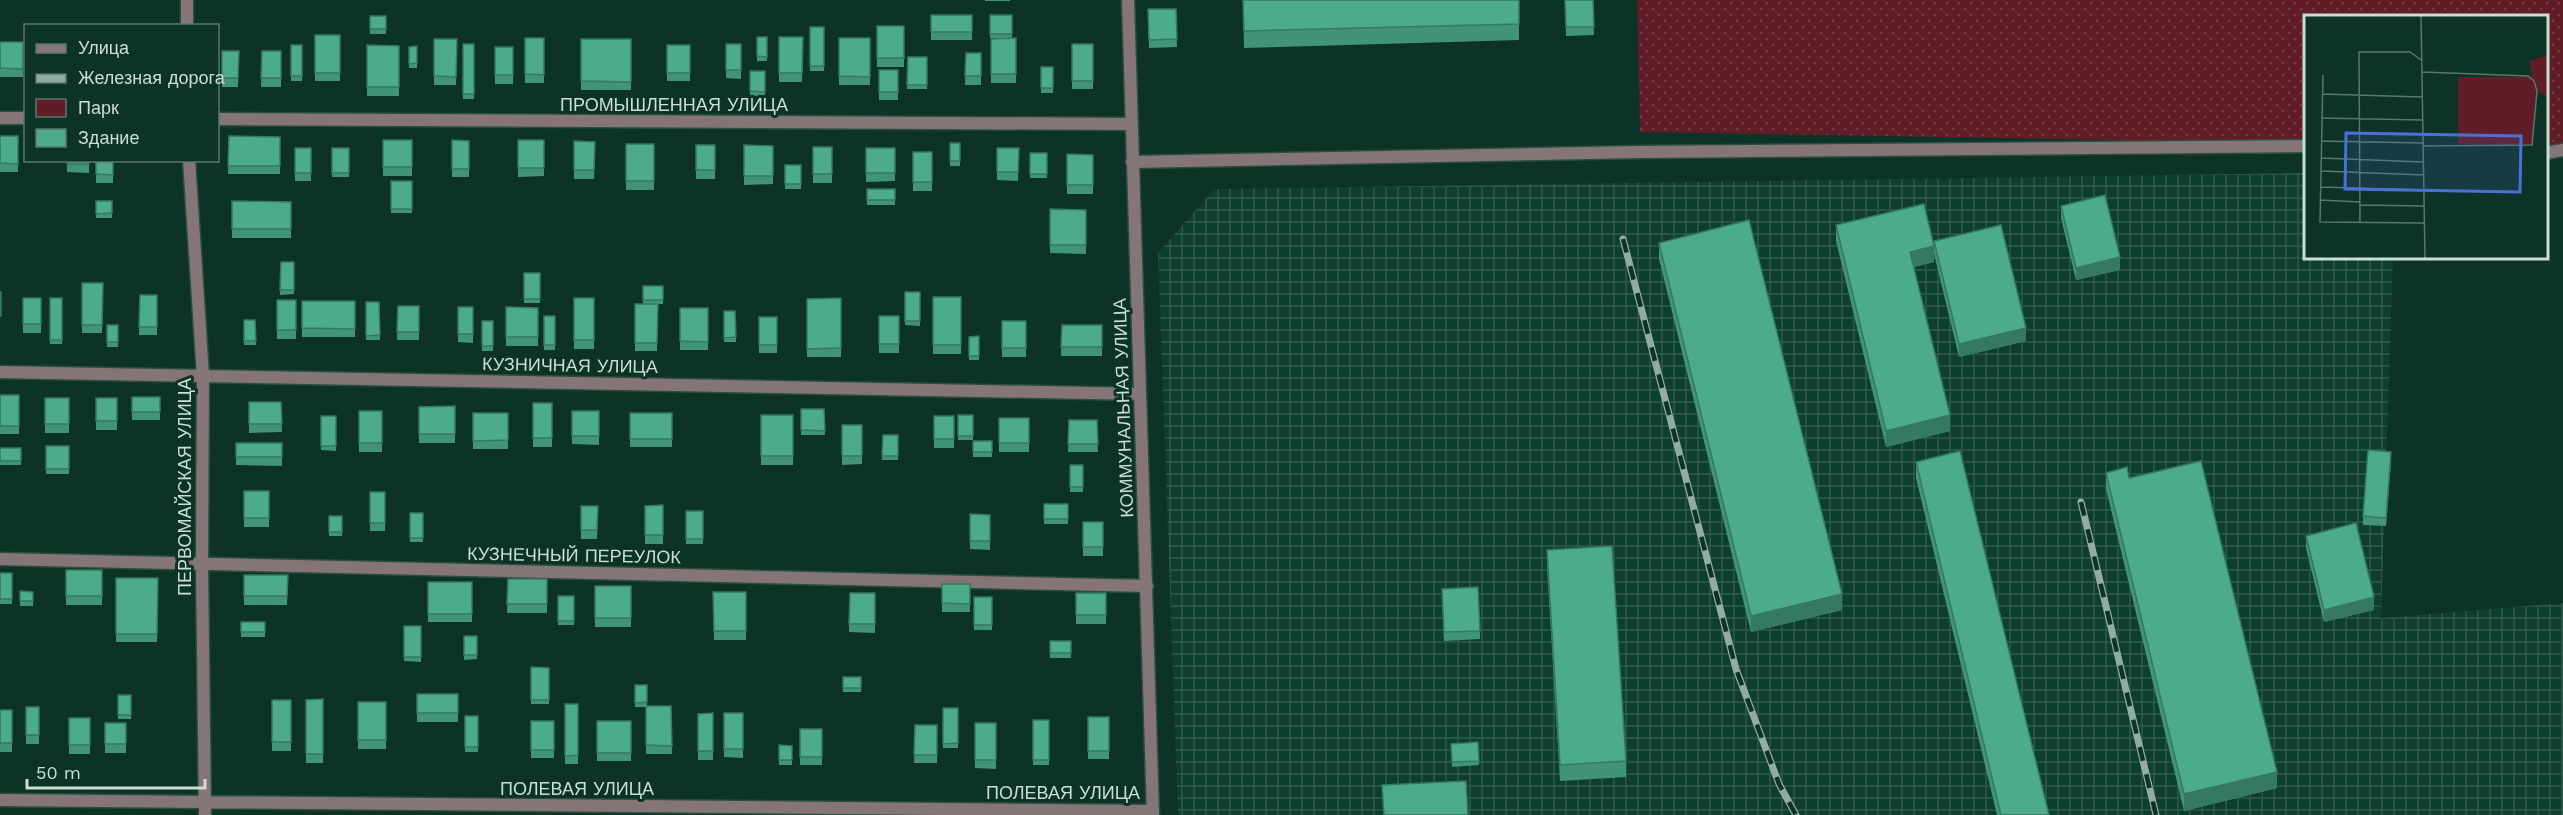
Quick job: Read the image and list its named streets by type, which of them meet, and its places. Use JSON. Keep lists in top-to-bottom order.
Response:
{
  "streets": {
    "street": [
      "ПРОМЫШЛЕННАЯ УЛИЦА",
      "КУЗНИЧНАЯ УЛИЦА",
      "КОММУНАЛЬНАЯ УЛИЦА",
      "ПЕРВОМАЙСКАЯ УЛИЦА",
      "КУЗНЕЧНЫЙ ПЕРЕУЛОК",
      "ПОЛЕВАЯ УЛИЦА"
    ]
  },
  "crossings": [
    ["ПРОМЫШЛЕННАЯ УЛИЦА", "КОММУНАЛЬНАЯ УЛИЦА"],
    ["КУЗНИЧНАЯ УЛИЦА", "КОММУНАЛЬНАЯ УЛИЦА"],
    ["КУЗНИЧНАЯ УЛИЦА", "ПЕРВОМАЙСКАЯ УЛИЦА"],
    ["КОММУНАЛЬНАЯ УЛИЦА", "КУЗНЕЧНЫЙ ПЕРЕУЛОК"],
    ["КОММУНАЛЬНАЯ УЛИЦА", "ПОЛЕВАЯ УЛИЦА"],
    ["ПЕРВОМАЙСКАЯ УЛИЦА", "КУЗНЕЧНЫЙ ПЕРЕУЛОК"],
    ["ПЕРВОМАЙСКАЯ УЛИЦА", "ПОЛЕВАЯ УЛИЦА"]
  ],
  "legend": [
    "Улица",
    "Железная дорога",
    "Парк",
    "Здание"
  ],
  "scale_bar": "50 m"
}
